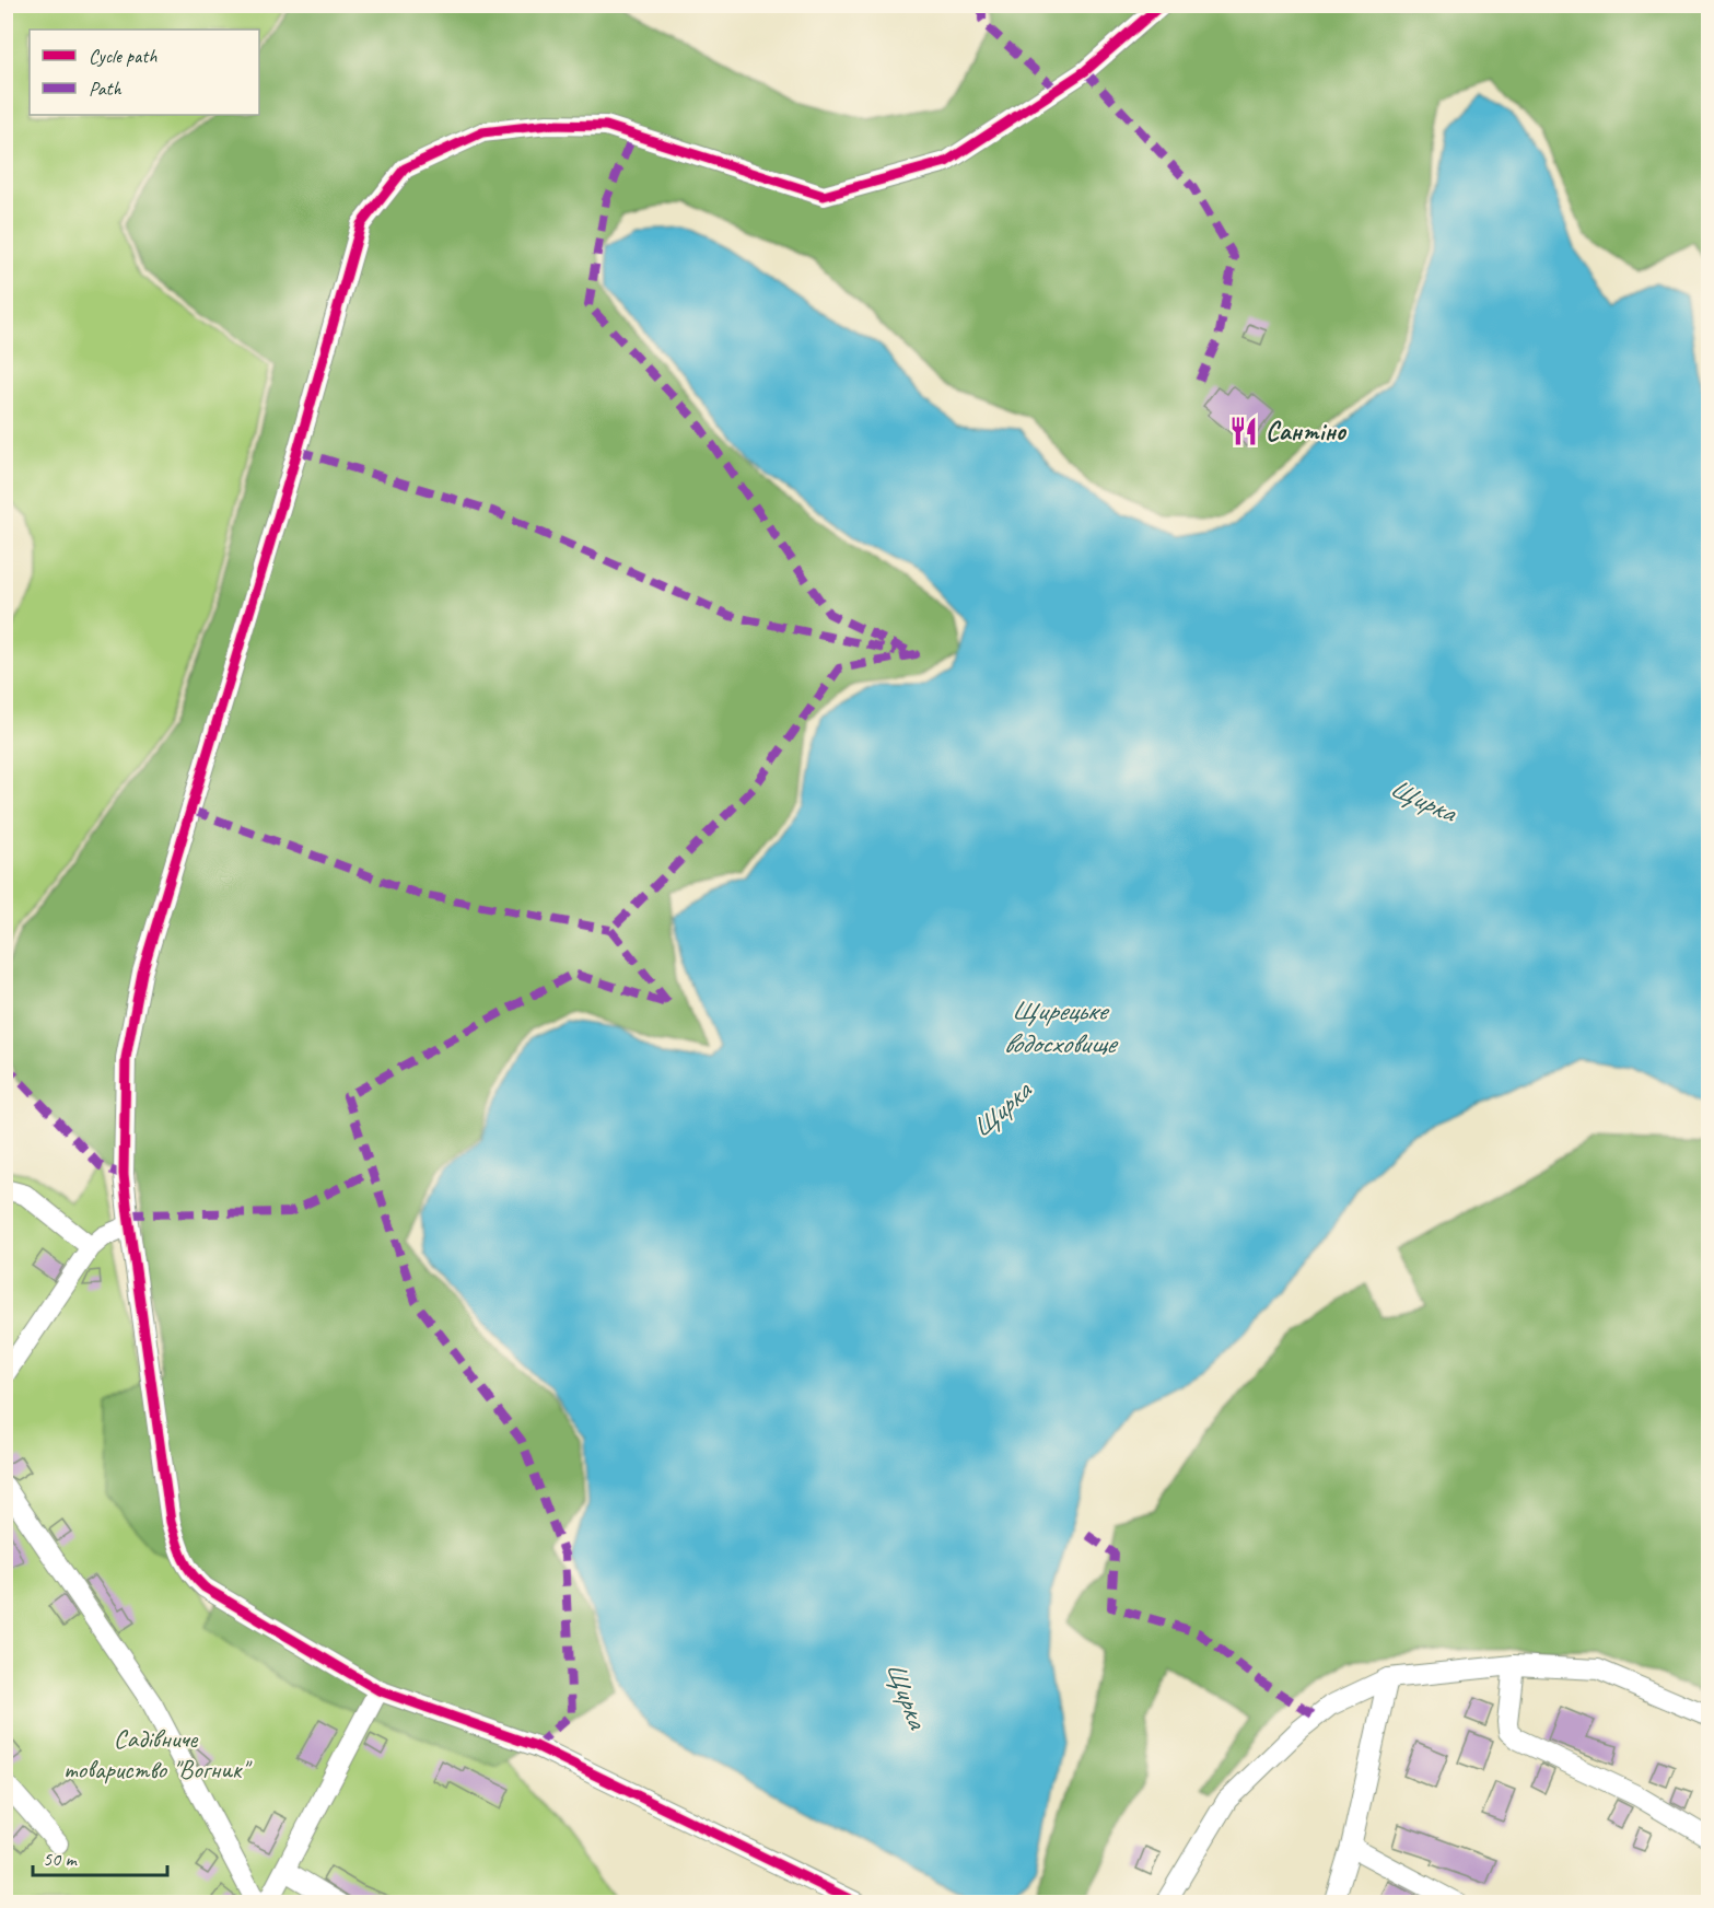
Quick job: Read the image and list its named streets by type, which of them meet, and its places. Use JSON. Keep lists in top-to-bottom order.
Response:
{
  "water": ["Щирка", "Щирецьке водосховище"],
  "parks": ["Садівниче товариство \"Вогник\""],
  "places": {
    "restaurant": ["Сантіно"]
  },
  "legend": ["Cycle path", "Path"],
  "scale_bar": "50 m"
}
